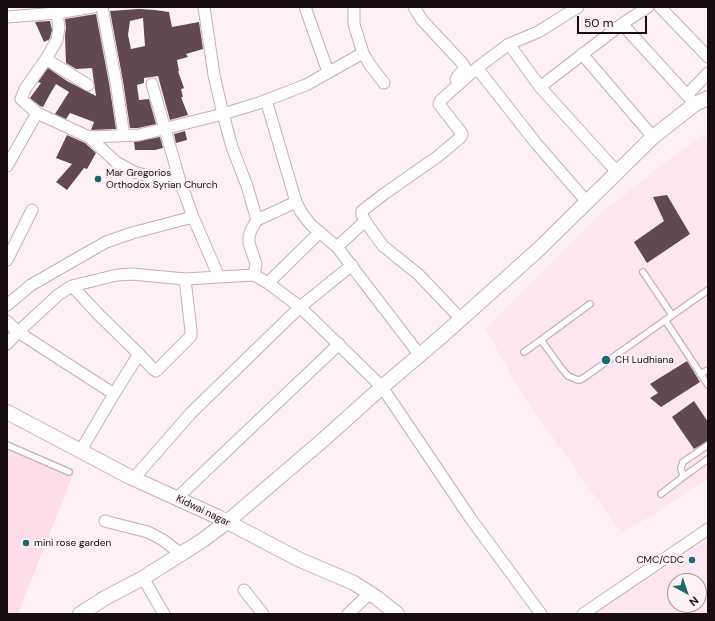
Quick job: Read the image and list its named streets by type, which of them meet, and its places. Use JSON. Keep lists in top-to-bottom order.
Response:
{
  "streets": {
    "street": ["Kidwai nagar"]
  },
  "places": [
    "Mar Gregorios Orthodox Syrian Church",
    "CH Ludhiana",
    "mini rose garden",
    "CMC/CDC"
  ],
  "scale_bar": "50 m",
  "north": "bottom right"
}
